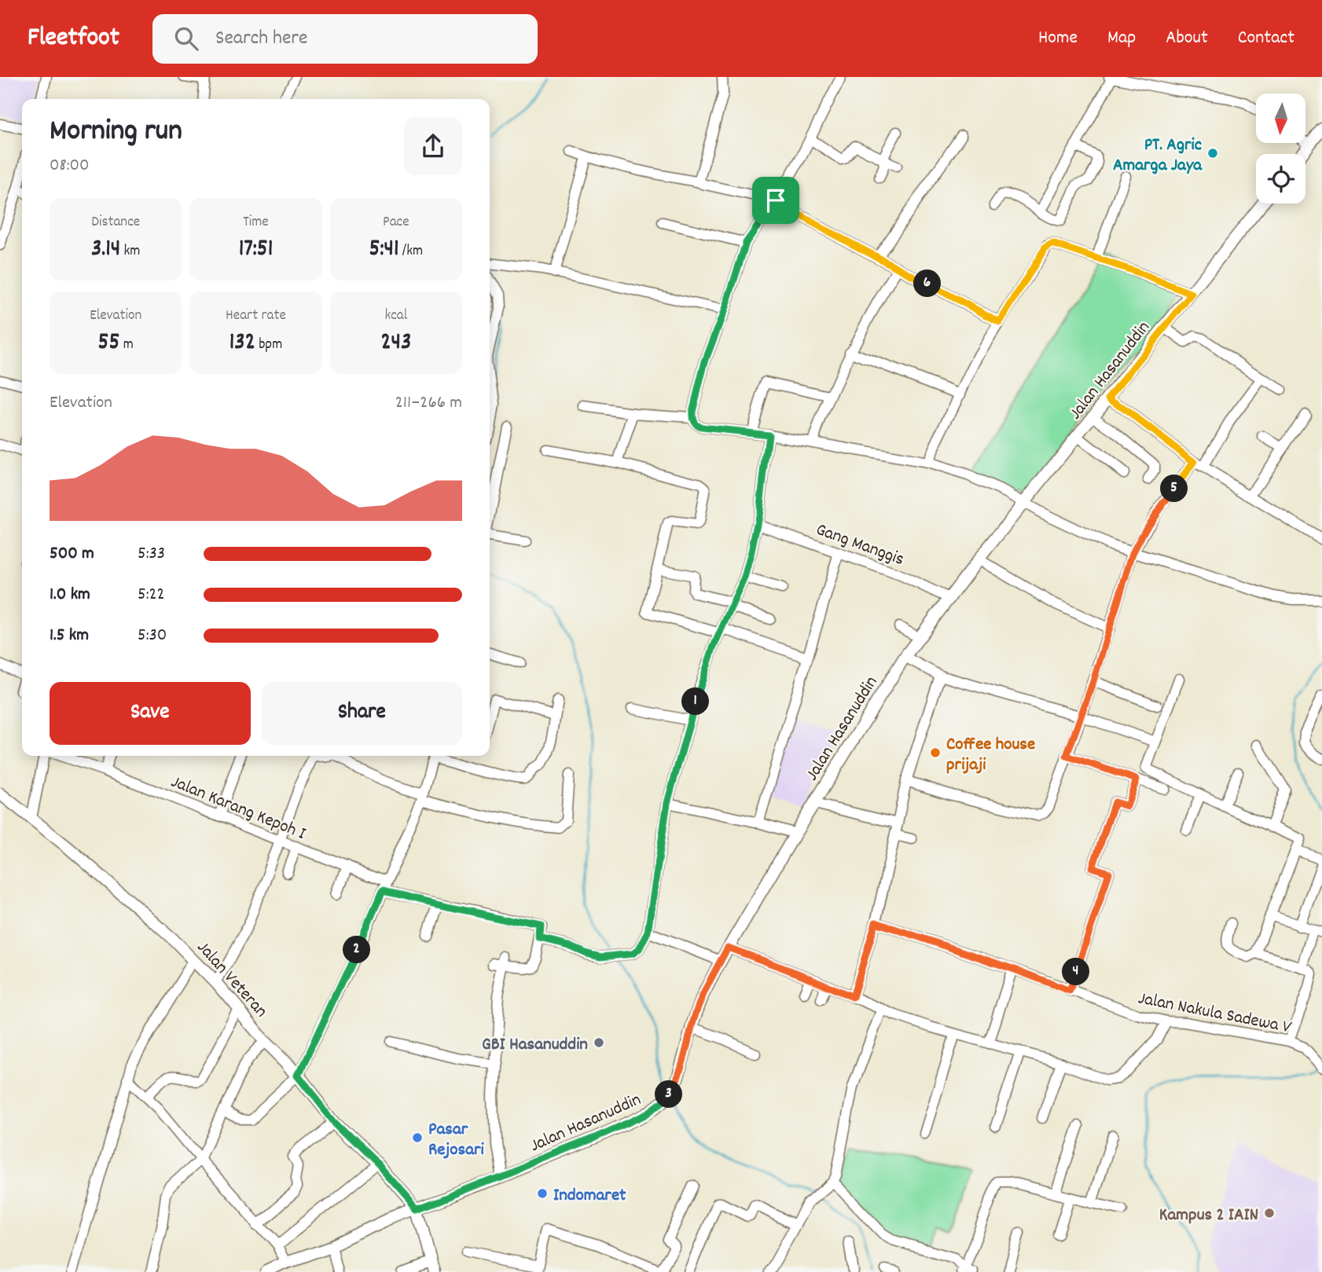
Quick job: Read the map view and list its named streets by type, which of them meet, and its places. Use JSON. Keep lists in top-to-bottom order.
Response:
{
  "streets": {
    "main road": ["Jalan Hasanuddin", "Jalan Veteran"],
    "street": ["Gang Manggis", "Jalan Karang Kepoh I", "Jalan Nakula Sadewa V"]
  },
  "crossings": [
    ["Jalan Hasanuddin", "Gang Manggis"],
    ["Jalan Hasanuddin", "Jalan Veteran"]
  ],
  "places": [
    "PT. Agric Amarga Jaya",
    "Coffee house prijaji",
    "GBI Hasanuddin",
    "Pasar Rejosari",
    "Indomaret",
    "Kampus 2 IAIN"
  ],
  "north": "bottom",
  "page": {
    "header": "Fleetfoot",
    "search": "Search here",
    "nav": [
      "Home",
      "Map",
      "About",
      "Contact"
    ],
    "heading": ["Morning run", "08:00"],
    "stats": [
      ["Distance", "3.14 km"],
      ["Time", "17:51"],
      ["Pace", "5:41 /km"],
      ["Elevation", "55 m"],
      ["Heart rate", "132 bpm"],
      ["kcal", "243"]
    ],
    "pins": [
      "6",
      "5",
      "1",
      "2",
      "4",
      "3"
    ],
    "chart": ["Elevation", "211–266 m"],
    "list": [
      {
        "name": "500 m",
        "note": "5:33"
      },
      {
        "name": "1.0 km",
        "note": "5:22"
      },
      {
        "name": "1.5 km",
        "note": "5:30"
      }
    ],
    "buttons": ["Save", "Share"]
  }
}
